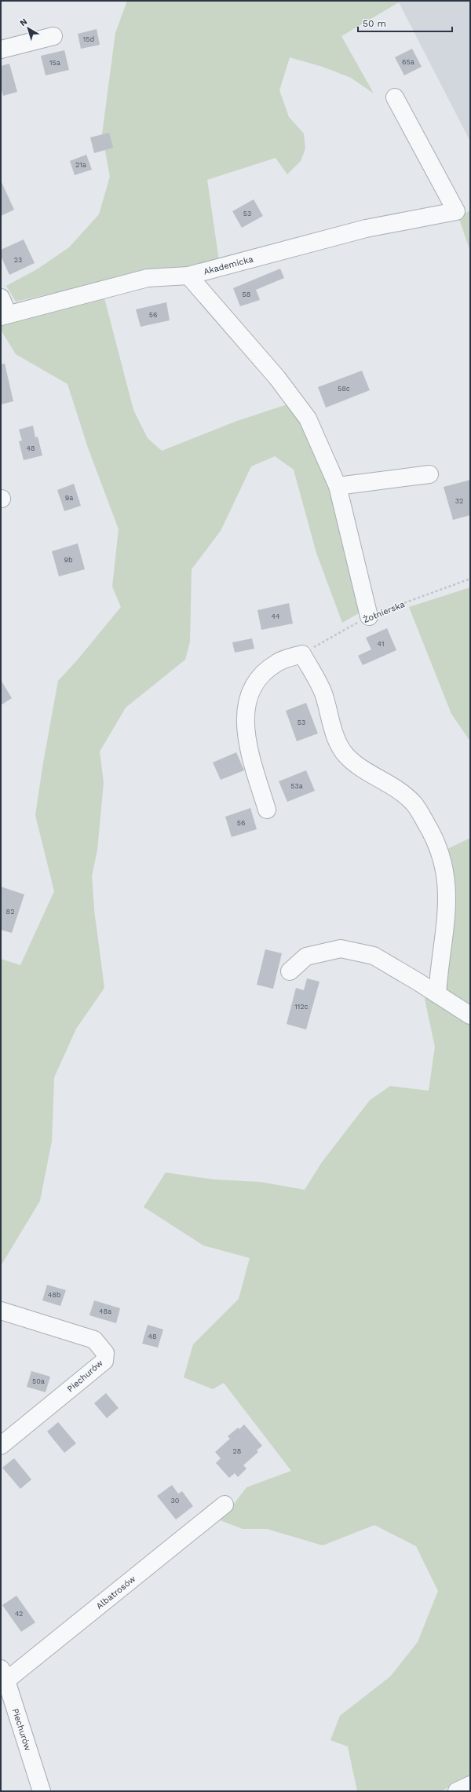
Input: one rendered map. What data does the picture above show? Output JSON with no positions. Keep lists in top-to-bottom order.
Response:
{
  "streets": {
    "street": ["Akademicka", "Piechurów", "Albatrosów"],
    "path": ["Żołnierska"]
  },
  "crossings": [
    ["Piechurów", "Albatrosów"]
  ],
  "house_numbers": [
    "15d",
    "65a",
    "15a",
    "21a",
    "53",
    "23",
    "58",
    "56",
    "58c",
    "48",
    "9a",
    "32",
    "9b",
    "44",
    "41",
    "53",
    "53a",
    "56",
    "82",
    "112c",
    "48b",
    "48a",
    "48",
    "50a",
    "28",
    "30",
    "42"
  ],
  "scale_bar": "50 m",
  "north": "top left"
}
